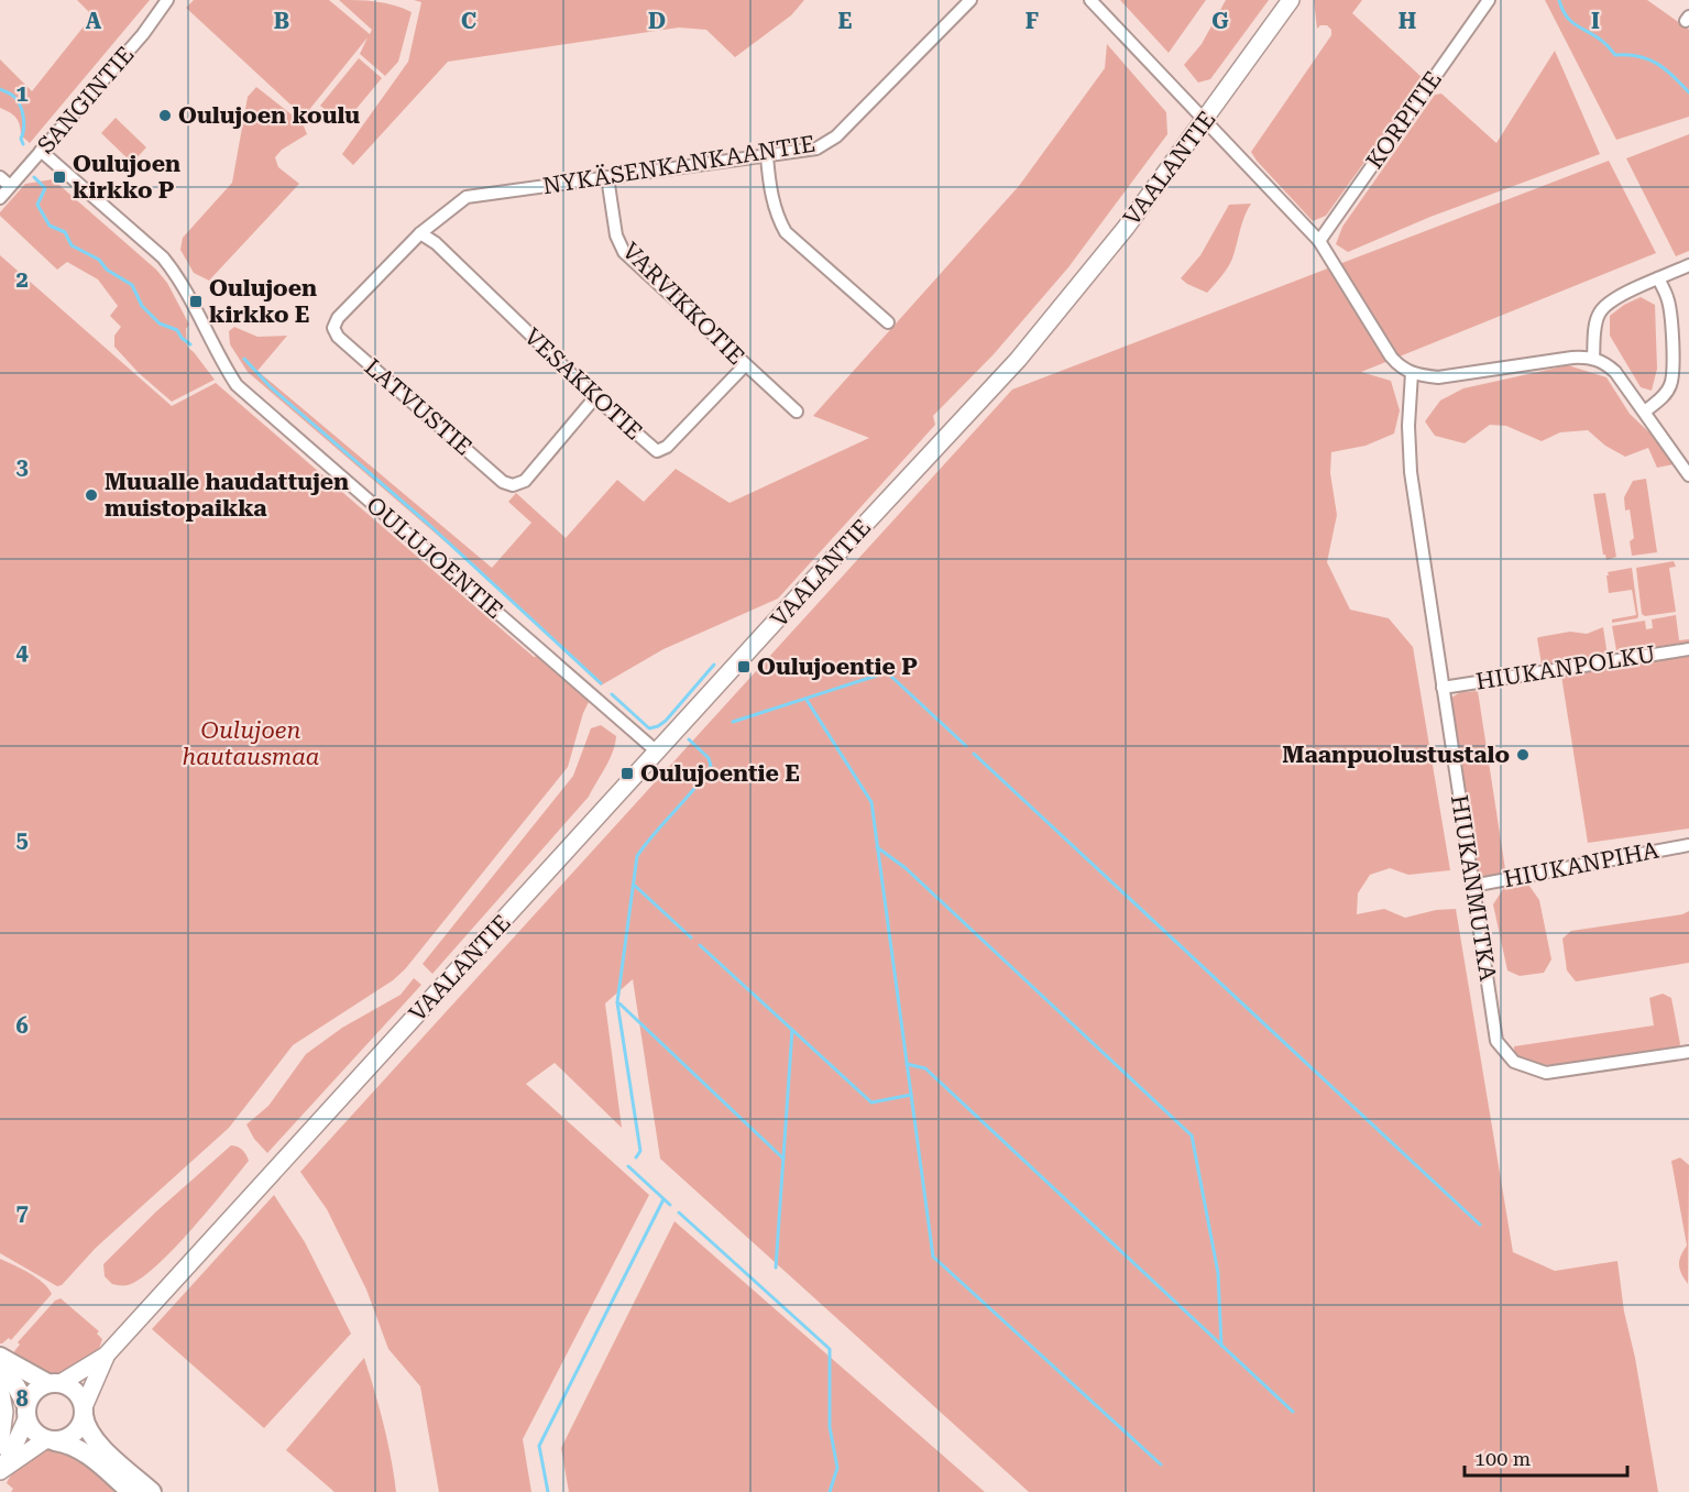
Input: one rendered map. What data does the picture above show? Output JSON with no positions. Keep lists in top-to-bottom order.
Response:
{
  "streets": {
    "street": [
      "SANGINTIE",
      "KORPITIE",
      "NYKÄSENKANKAANTIE",
      "VAALANTIE",
      "VARVIKKOTIE",
      "VESAKKOTIE",
      "LATVUSTIE",
      "OULUJOENTIE",
      "HIUKANPOLKU",
      "HIUKANPIHA",
      "HIUKANMUTKA"
    ]
  },
  "crossings": [
    ["SANGINTIE", "OULUJOENTIE"],
    ["NYKÄSENKANKAANTIE", "VARVIKKOTIE"],
    ["NYKÄSENKANKAANTIE", "VESAKKOTIE"],
    ["NYKÄSENKANKAANTIE", "LATVUSTIE"],
    ["VAALANTIE", "OULUJOENTIE"],
    ["VARVIKKOTIE", "VESAKKOTIE"],
    ["VESAKKOTIE", "LATVUSTIE"],
    ["HIUKANPOLKU", "HIUKANMUTKA"],
    ["HIUKANPIHA", "HIUKANMUTKA"]
  ],
  "parks": ["Oulujoen hautausmaa"],
  "places": {
    "other": ["Oulujoen koulu", "Muualle haudattujen muistopaikka", "Maanpuolustustalo"],
    "transit": [
      "Oulujoen kirkko P",
      "Oulujoen kirkko E",
      "Oulujoentie P",
      "Oulujoentie E"
    ]
  },
  "scale_bar": "100 m",
  "grid": {
    "columns": [
      "A",
      "B",
      "C",
      "D",
      "E",
      "F",
      "G",
      "H",
      "I"
    ],
    "rows": [
      "1",
      "2",
      "3",
      "4",
      "5",
      "6",
      "7",
      "8"
    ]
  }
}
